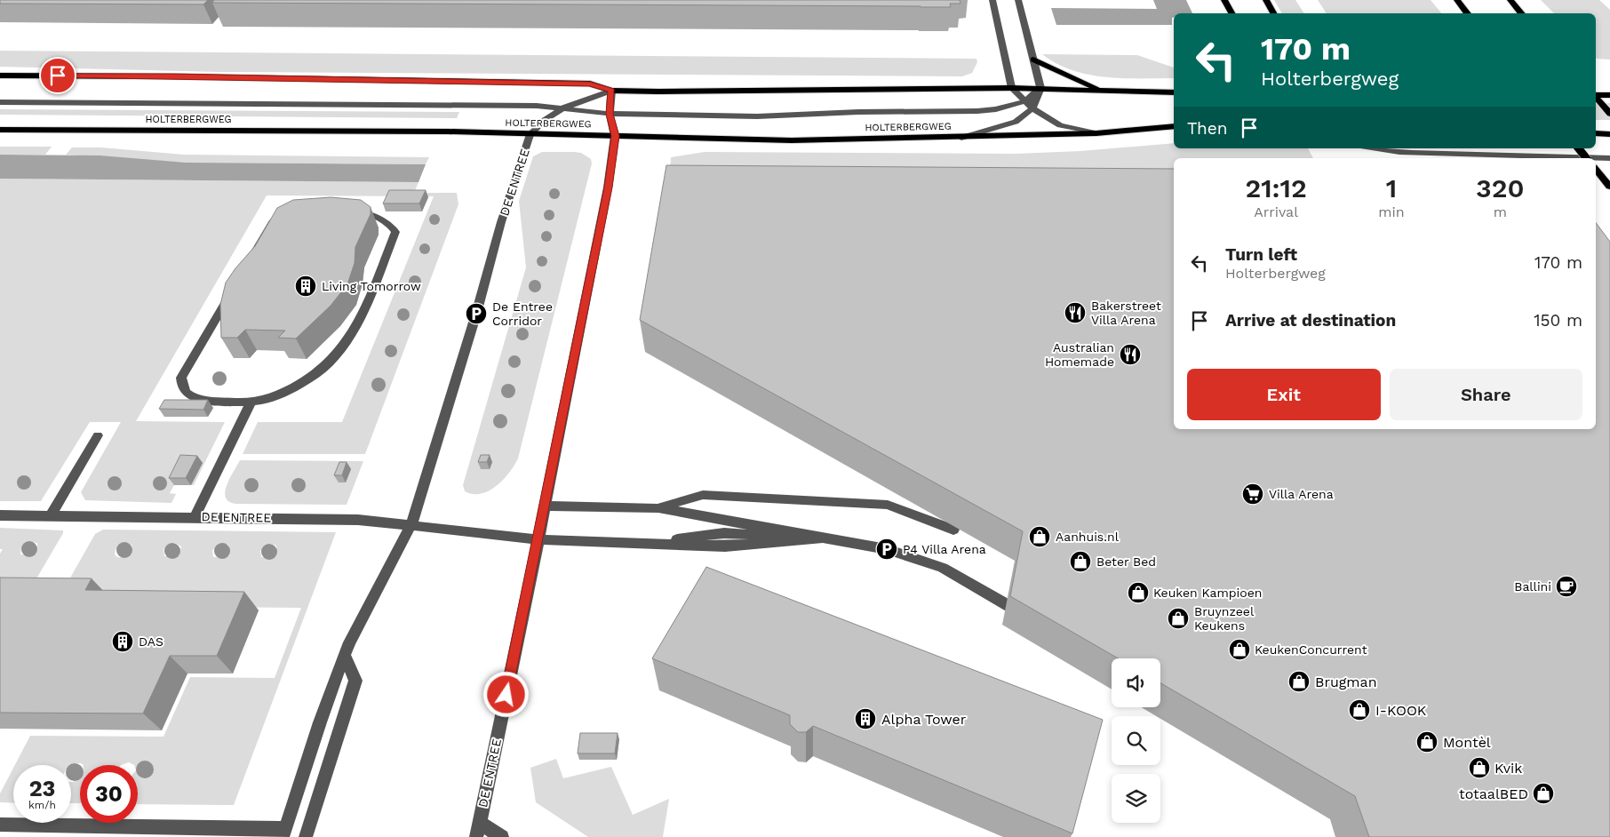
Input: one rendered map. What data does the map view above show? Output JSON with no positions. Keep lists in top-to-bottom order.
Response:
{
  "streets": {
    "main road": ["HOLTERBERGWEG"],
    "street": ["DE ENTREE"]
  },
  "crossings": [
    ["HOLTERBERGWEG", "DE ENTREE"]
  ],
  "places": {
    "building": ["Living Tomorrow", "DAS", "Alpha Tower"],
    "restaurant": ["Bakerstreet Villa Arena", "Australian Homemade"],
    "parking": ["De Entree Corridor", "P4 Villa Arena"],
    "supermarket": ["Villa Arena"],
    "shop": [
      "Aanhuis.nl",
      "Beter Bed",
      "Keuken Kampioen",
      "Bruynzeel Keukens",
      "KeukenConcurrent",
      "Brugman",
      "I-KOOK",
      "Montèl",
      "Kvik",
      "totaalBED"
    ],
    "cafe": ["Ballini"]
  },
  "page": {
    "turn": ["170 m", "Holterbergweg"],
    "then": "Then",
    "eta": [
      "21:12",
      "Arrival",
      "1",
      "min",
      "320",
      "m"
    ],
    "list": [
      {
        "name": "Turn left",
        "note": "Holterbergweg",
        "value": "170 m"
      },
      {
        "name": "Arrive at destination",
        "value": "150 m"
      }
    ],
    "buttons": ["Exit", "Share"],
    "speed": "23 km/h",
    "limit": "30"
  }
}
